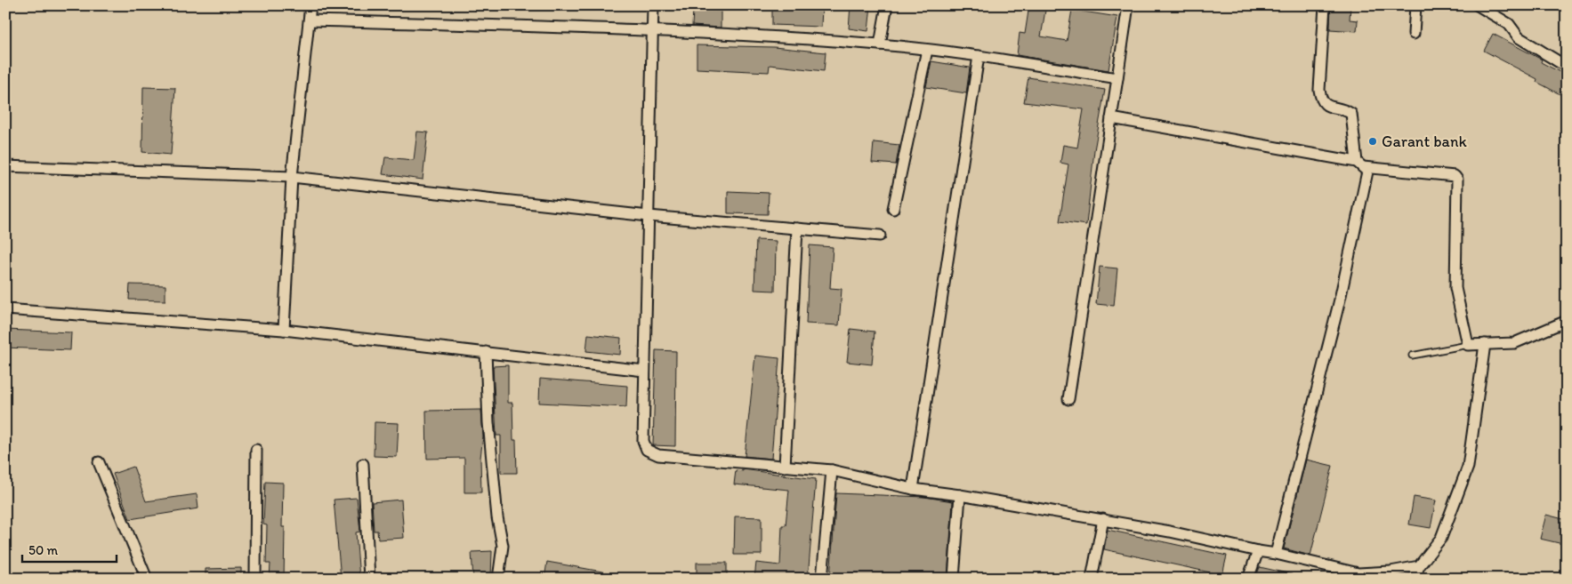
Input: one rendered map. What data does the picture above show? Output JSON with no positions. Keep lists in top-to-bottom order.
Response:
{
  "places": ["Garant bank"],
  "scale_bar": "50 m"
}
